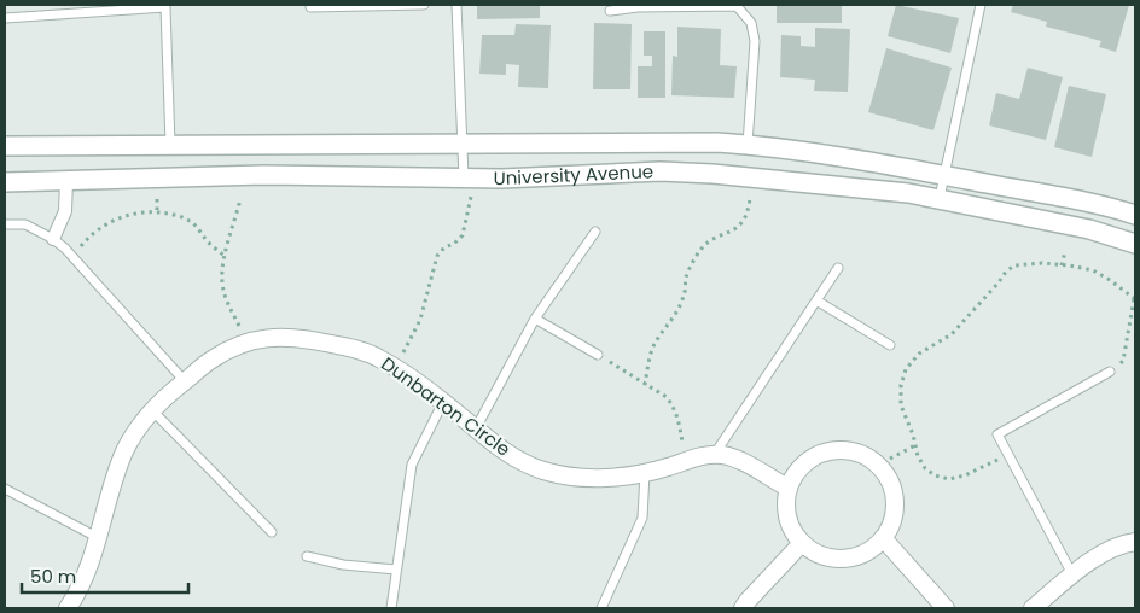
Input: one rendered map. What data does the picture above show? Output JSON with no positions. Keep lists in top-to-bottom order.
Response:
{
  "streets": {
    "street": ["University Avenue", "Dunbarton Circle"]
  },
  "scale_bar": "50 m"
}
